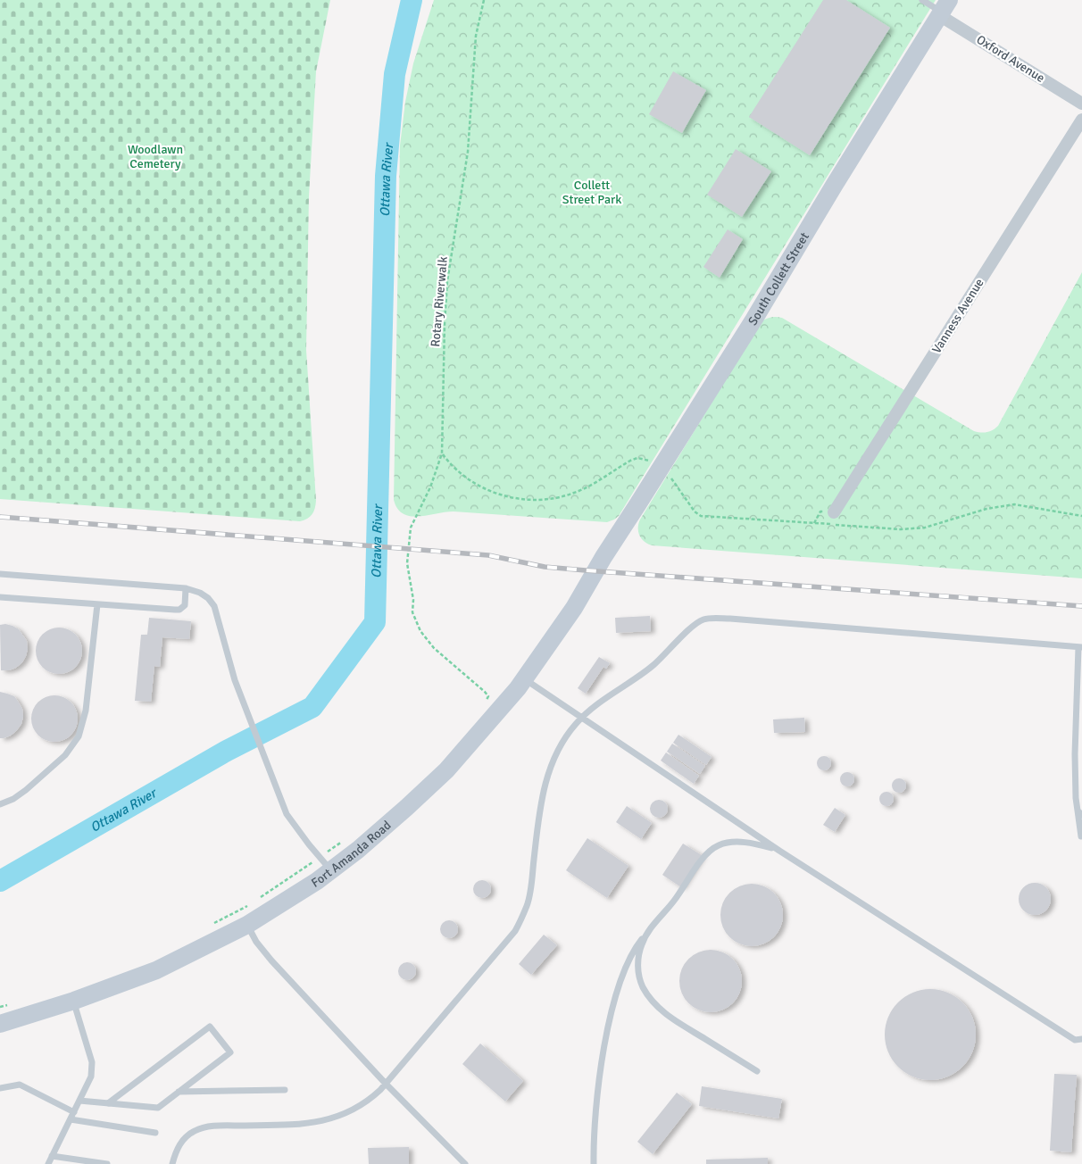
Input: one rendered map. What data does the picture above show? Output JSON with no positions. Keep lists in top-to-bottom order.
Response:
{
  "streets": {
    "street": [
      "Oxford Avenue",
      "South Collett Street",
      "Vanness Avenue",
      "Fort Amanda Road"
    ],
    "path": ["Rotary Riverwalk"]
  },
  "crossings": [
    ["Oxford Avenue", "South Collett Street"],
    ["South Collett Street", "Fort Amanda Road"]
  ],
  "water": ["Ottawa River"],
  "parks": ["Woodlawn Cemetery", "Collett Street Park"]
}
